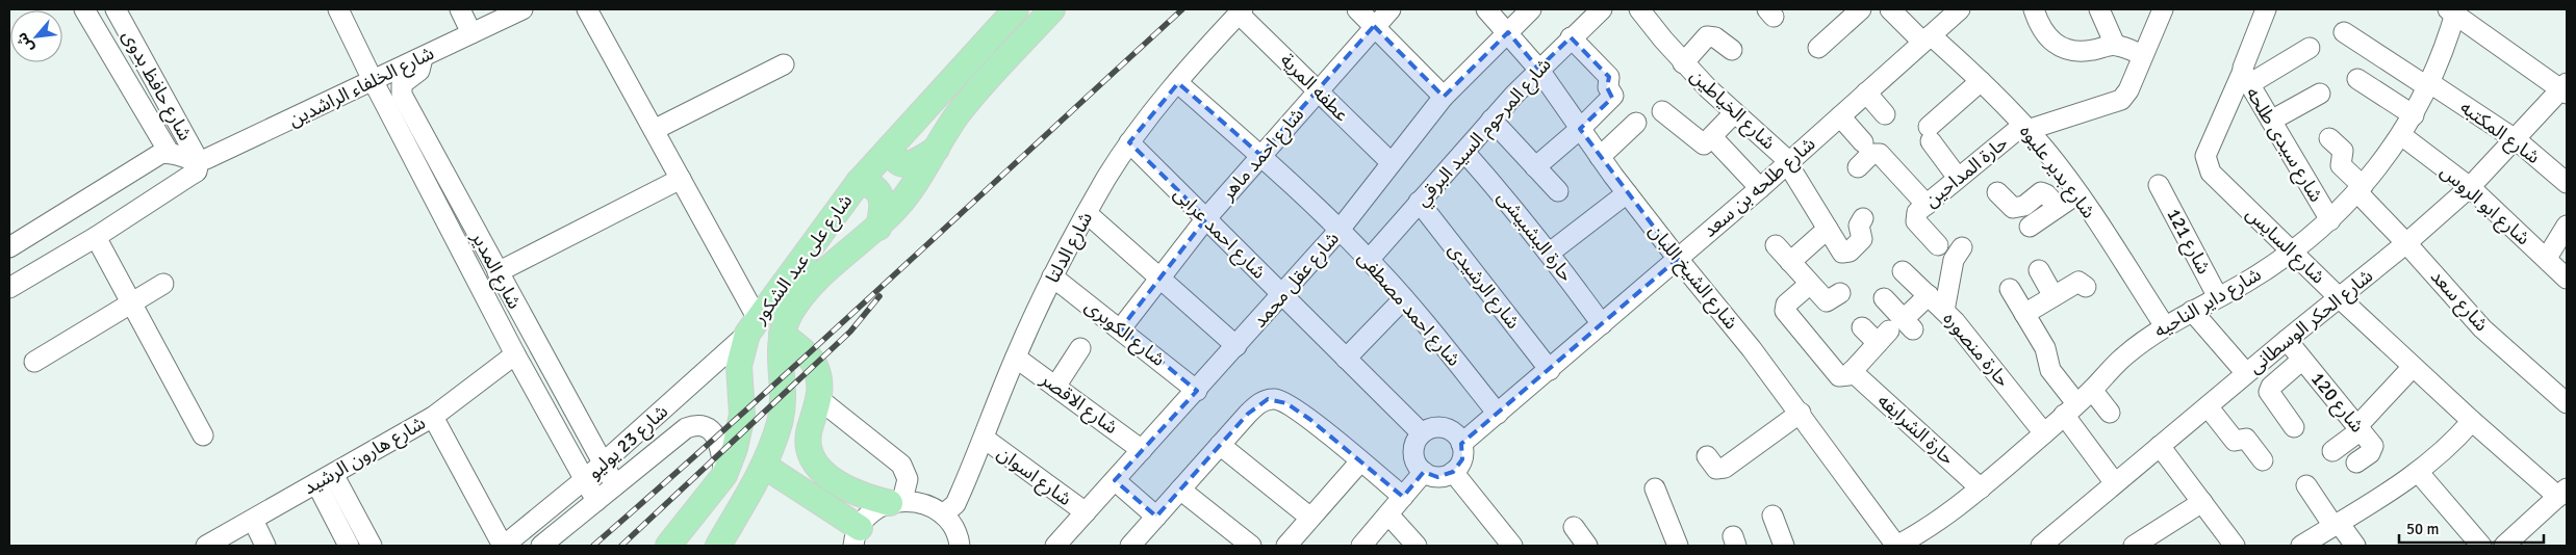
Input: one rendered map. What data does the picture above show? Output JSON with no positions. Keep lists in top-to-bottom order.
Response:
{
  "streets": {
    "main road": ["شارع على عبد الشكور"],
    "street": [
      "شارع حافظ بدوى",
      "شارع الخلفاء الراشدين",
      "عطفه المرية",
      "شارع الخياطين",
      "شارع المرحوم السيد البرقي",
      "شارع المكتبه",
      "شارع سيدى طلحه",
      "شارع احمد ماهر",
      "حارة المداحين",
      "شارع بدير عليوه",
      "شارع طلحه بن سعد",
      "شارع ابو الروس",
      "شارع احمد عرابى",
      "حارة البشبيشى",
      "شارع 121",
      "شارع السايس",
      "شارع الدلتا",
      "شارع المدير",
      "شارع الشيخ اللبان",
      "شارع عقل محمد",
      "شارع الرشيدى",
      "شارع سعد",
      "شارع داير الناحيه",
      "شارع احمد مصطفى",
      "شارع الحكر الوسطانى",
      "شارع الكوبرى",
      "حارة منصوره",
      "شارع 120",
      "شارع الاقصر",
      "حارة الشرايفه",
      "شارع 23 يوليو",
      "شارع هارون الرشيد",
      "شارع اسوان"
    ]
  },
  "crossings": [
    ["شارع حافظ بدوى", "شارع الخلفاء الراشدين"],
    ["شارع الخلفاء الراشدين", "شارع المدير"],
    ["عطفه المرية", "شارع احمد ماهر"],
    ["عطفه المرية", "شارع الدلتا"],
    ["عطفه المرية", "شارع عقل محمد"],
    ["شارع الخياطين", "شارع طلحه بن سعد"],
    ["شارع المرحوم السيد البرقي", "حارة البشبيشى"],
    ["شارع المرحوم السيد البرقي", "شارع الشيخ اللبان"],
    ["شارع المرحوم السيد البرقي", "شارع الرشيدى"],
    ["شارع المرحوم السيد البرقي", "شارع احمد مصطفى"],
    ["شارع المكتبه", "شارع داير الناحيه"],
    ["شارع المكتبه", "شارع الحكر الوسطانى"],
    ["شارع سيدى طلحه", "شارع السايس"],
    ["شارع سيدى طلحه", "شارع داير الناحيه"],
    ["شارع احمد ماهر", "شارع احمد عرابى"],
    ["شارع احمد ماهر", "شارع احمد مصطفى"],
    ["شارع احمد ماهر", "شارع الكوبرى"],
    ["حارة المداحين", "شارع بدير عليوه"],
    ["شارع بدير عليوه", "شارع طلحه بن سعد"],
    ["شارع بدير عليوه", "شارع داير الناحيه"],
    ["شارع طلحه بن سعد", "شارع احمد عرابى"],
    ["شارع طلحه بن سعد", "حارة البشبيشى"],
    ["شارع طلحه بن سعد", "شارع الشيخ اللبان"],
    ["شارع طلحه بن سعد", "شارع الرشيدى"],
    ["شارع طلحه بن سعد", "شارع احمد مصطفى"],
    ["شارع ابو الروس", "شارع داير الناحيه"],
    ["شارع ابو الروس", "شارع الحكر الوسطانى"],
    ["شارع احمد عرابى", "شارع الدلتا"],
    ["شارع احمد عرابى", "شارع عقل محمد"],
    ["شارع 121", "شارع داير الناحيه"],
    ["شارع السايس", "شارع داير الناحيه"],
    ["شارع السايس", "شارع الحكر الوسطانى"],
    ["شارع الدلتا", "شارع احمد مصطفى"],
    ["شارع الدلتا", "شارع الكوبرى"],
    ["شارع الدلتا", "شارع الاقصر"],
    ["شارع الدلتا", "شارع اسوان"],
    ["شارع على عبد الشكور", "شارع 23 يوليو"],
    ["شارع المدير", "شارع 23 يوليو"],
    ["شارع المدير", "شارع هارون الرشيد"],
    ["شارع الشيخ اللبان", "شارع عقل محمد"],
    ["شارع الشيخ اللبان", "شارع داير الناحيه"],
    ["شارع عقل محمد", "شارع احمد مصطفى"],
    ["شارع عقل محمد", "شارع الكوبرى"],
    ["شارع عقل محمد", "شارع الاقصر"],
    ["شارع عقل محمد", "شارع اسوان"],
    ["شارع سعد", "شارع داير الناحيه"],
    ["شارع سعد", "شارع الحكر الوسطانى"],
    ["شارع داير الناحيه", "حارة منصوره"],
    ["شارع داير الناحيه", "حارة الشرايفه"],
    ["شارع الحكر الوسطانى", "شارع 120"]
  ],
  "scale_bar": "50 m",
  "north": "bottom left"
}
